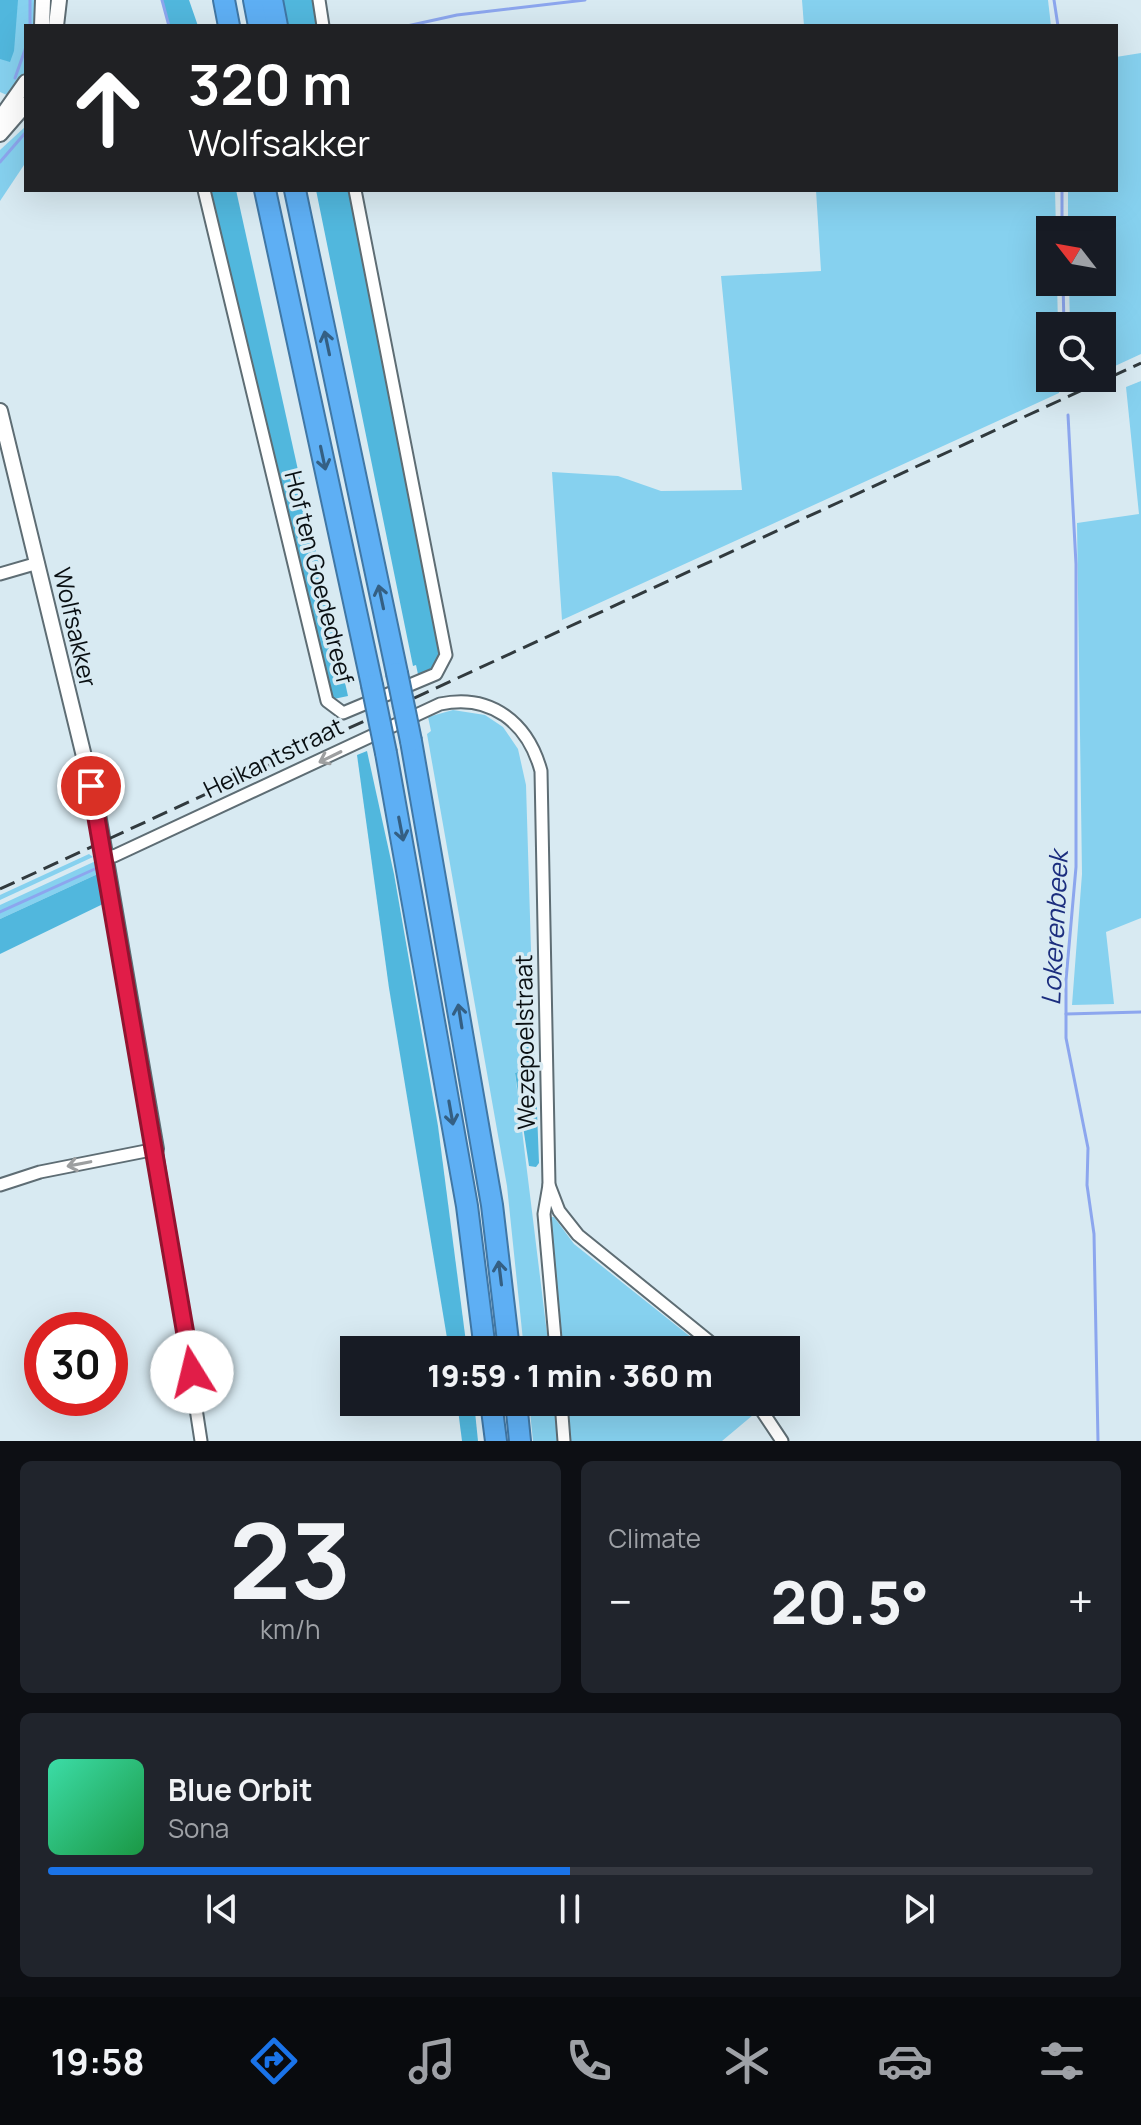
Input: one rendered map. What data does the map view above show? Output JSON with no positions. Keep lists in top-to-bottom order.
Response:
{
  "streets": {
    "street": [
      "Hof ten Goededreef",
      "Wolfsakker",
      "Heikantstraat",
      "Wezepoelstraat"
    ]
  },
  "crossings": [
    ["Wolfsakker", "Heikantstraat"],
    ["Heikantstraat", "Wezepoelstraat"]
  ],
  "one_way": ["Heikantstraat"],
  "water": ["Lokerenbeek"],
  "north": "top left",
  "page": {
    "turn": ["320 m", "Wolfsakker"],
    "limit": "30",
    "trip": "19:59 · 1 min · 360 m",
    "tile": [
      ["23", "km/h"],
      "Climate"
    ],
    "heat": ["−", "20.5°", "+"],
    "song": ["Blue Orbit", "Sona"],
    "tabs": "19:58"
  }
}
